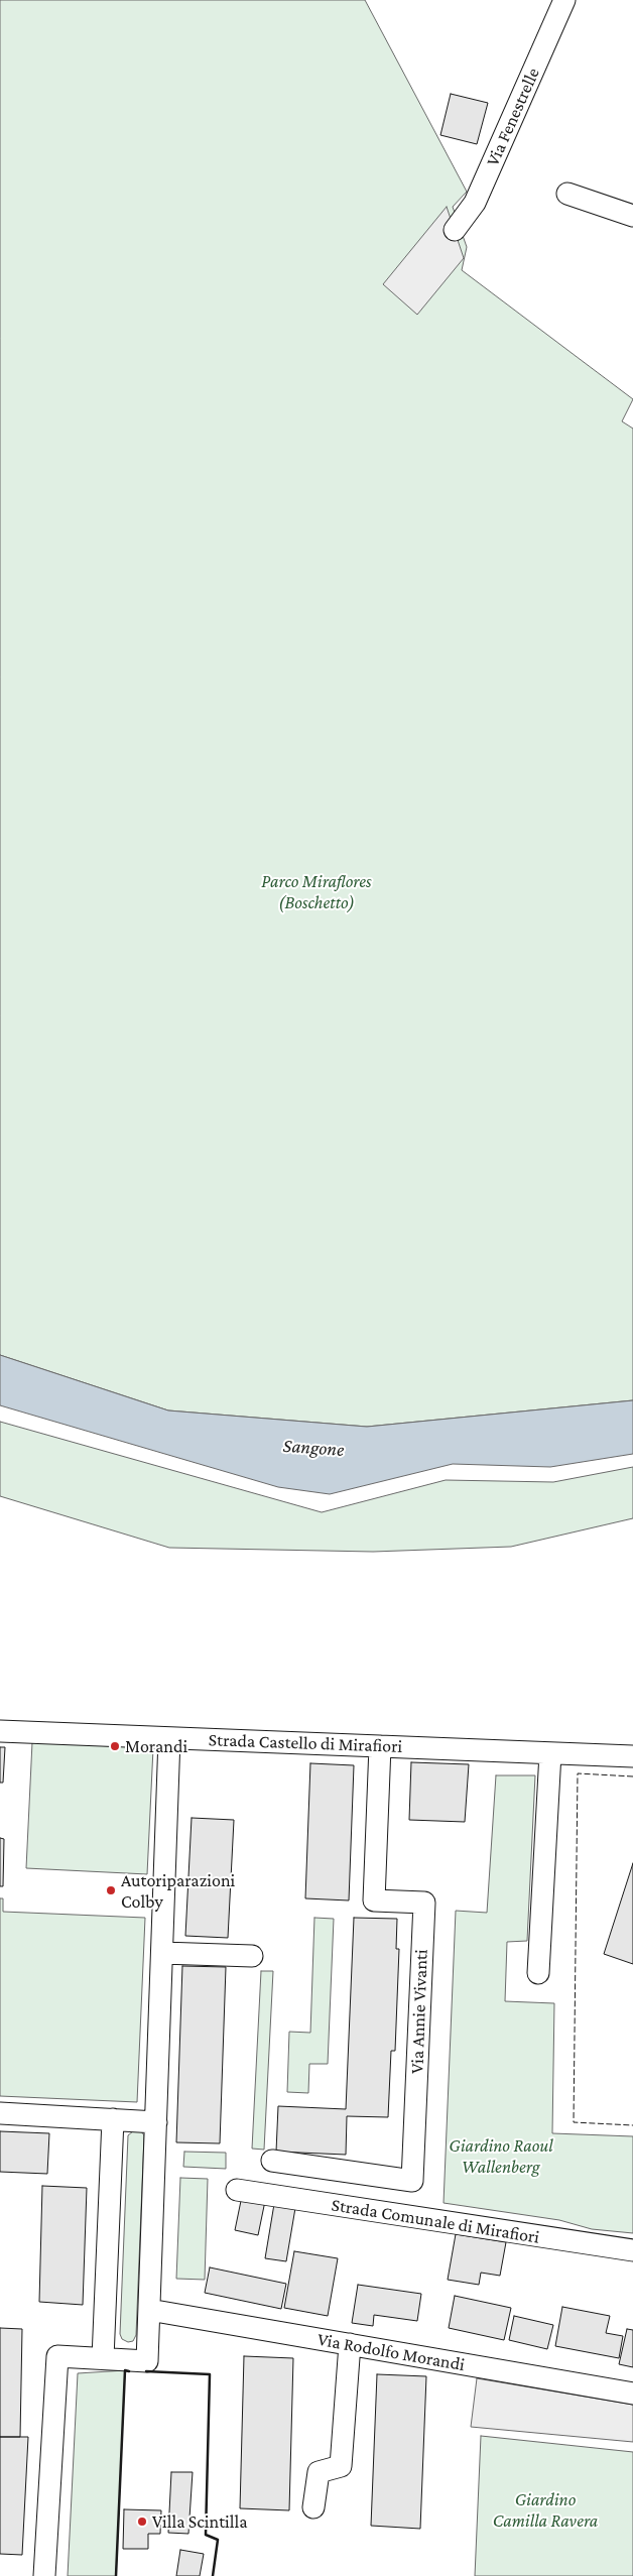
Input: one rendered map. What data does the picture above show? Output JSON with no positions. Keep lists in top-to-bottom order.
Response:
{
  "streets": {
    "street": [
      "Via Fenestrelle",
      "Strada Castello di Mirafiori",
      "Via Annie Vivanti",
      "Strada Comunale di Mirafiori",
      "Via Rodolfo Morandi"
    ]
  },
  "crossings": [
    ["Strada Castello di Mirafiori", "Via Annie Vivanti"]
  ],
  "water": ["Sangone"],
  "parks": ["Parco Miraflores (Boschetto)", "Giardino Raoul Wallenberg", "Giardino Camilla Ravera"],
  "places": ["Morandi", "Autoriparazioni Colby", "Villa Scintilla"]
}
